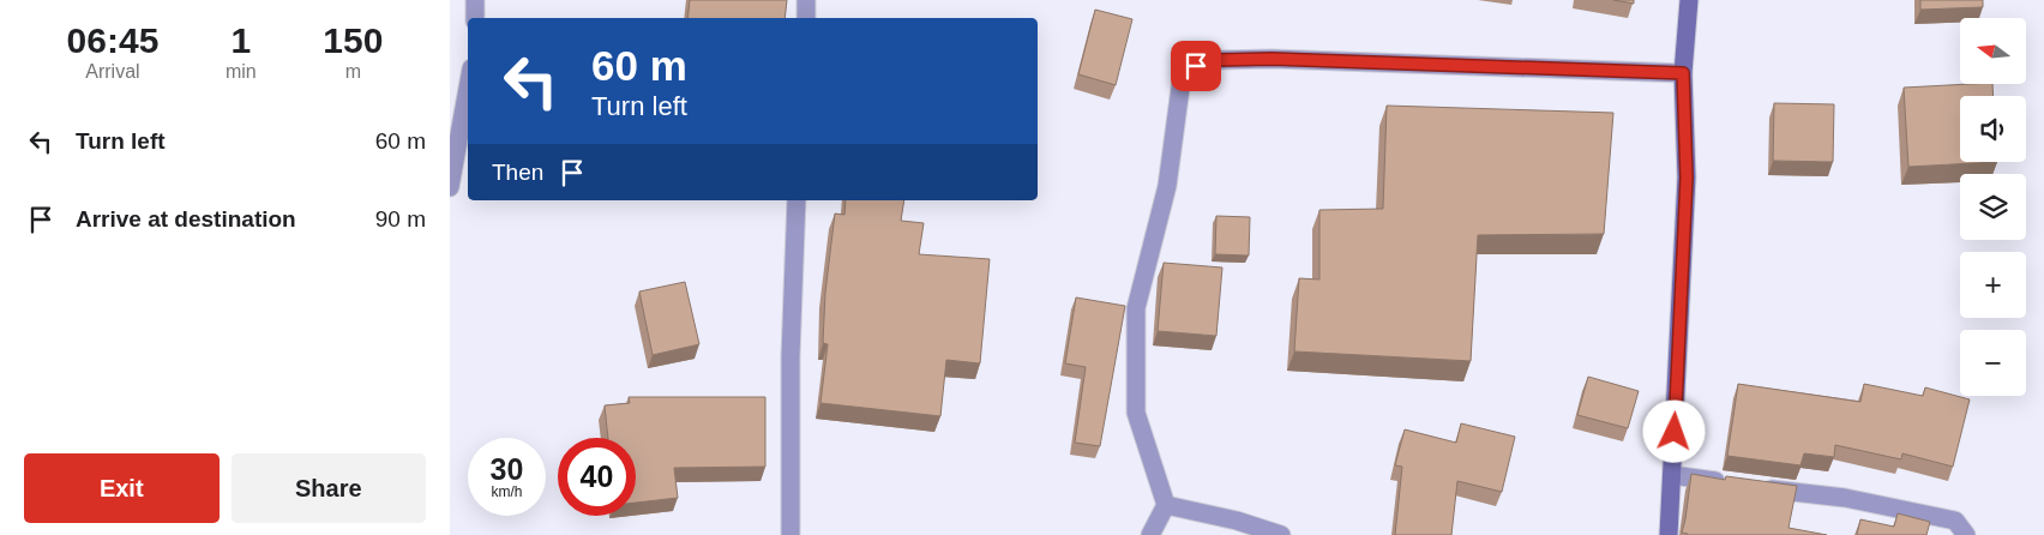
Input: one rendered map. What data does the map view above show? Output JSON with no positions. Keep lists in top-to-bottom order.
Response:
{
  "north": "left",
  "page": {
    "eta": [
      "06:45",
      "Arrival",
      "1",
      "min",
      "150",
      "m"
    ],
    "map_buttons": ["+", "−"],
    "turn": ["60 m", "Turn left"],
    "list": [
      {
        "name": "Turn left",
        "value": "60 m"
      },
      {
        "name": "Arrive at destination",
        "value": "90 m"
      }
    ],
    "then": "Then",
    "speed": "30 km/h",
    "limit": "40",
    "buttons": ["Exit", "Share"]
  }
}
